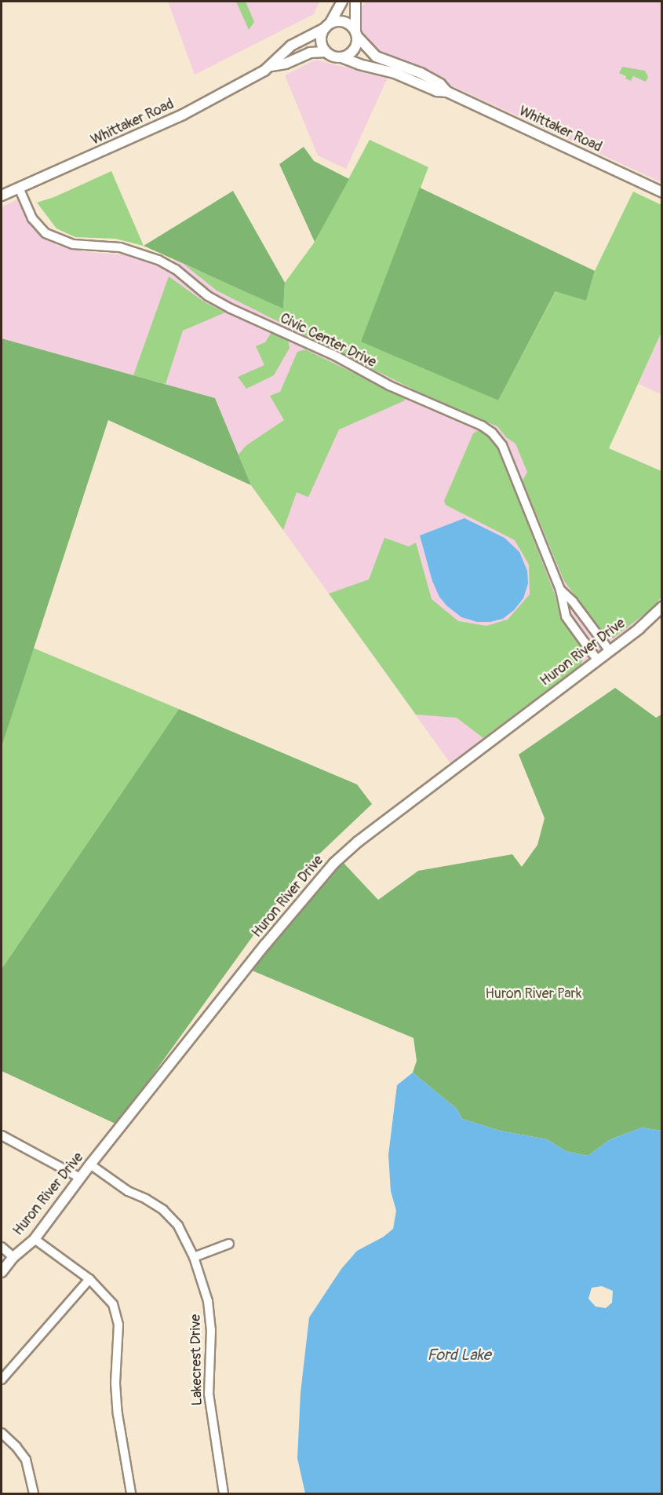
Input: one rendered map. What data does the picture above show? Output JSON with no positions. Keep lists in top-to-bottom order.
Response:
{
  "streets": {
    "main road": ["Whittaker Road", "Huron River Drive"],
    "street": ["Civic Center Drive", "Lakecrest Drive"]
  },
  "crossings": [
    ["Whittaker Road", "Civic Center Drive"],
    ["Civic Center Drive", "Huron River Drive"],
    ["Huron River Drive", "Lakecrest Drive"]
  ],
  "water": ["Ford Lake"],
  "parks": ["Huron River Park"]
}
